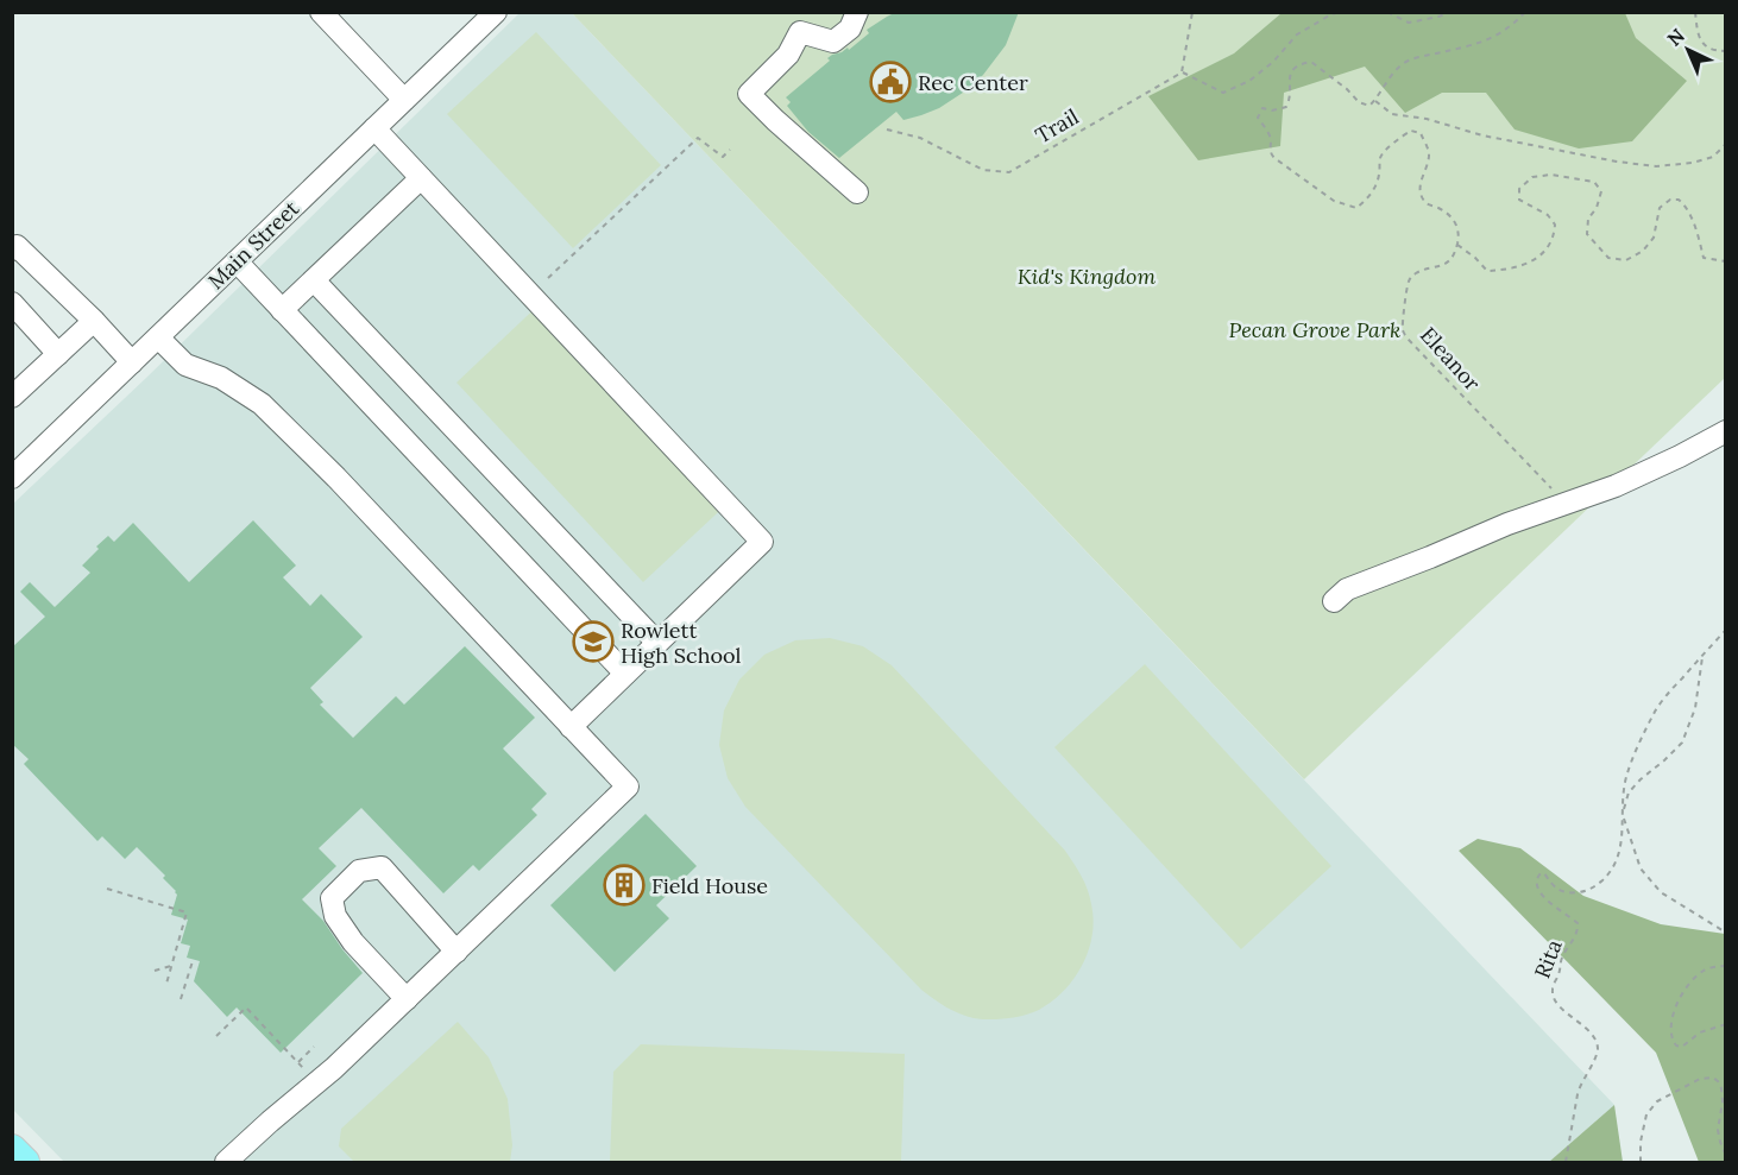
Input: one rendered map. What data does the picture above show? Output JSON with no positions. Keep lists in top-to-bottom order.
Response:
{
  "streets": {
    "street": ["Main Street"],
    "path": ["Trail", "Eleanor", "Rita"]
  },
  "parks": ["Kid's Kingdom", "Pecan Grove Park"],
  "places": {
    "public building": ["Rec Center"],
    "school or university": ["Rowlett High School"],
    "building": ["Field House"]
  },
  "north": "top left"
}
